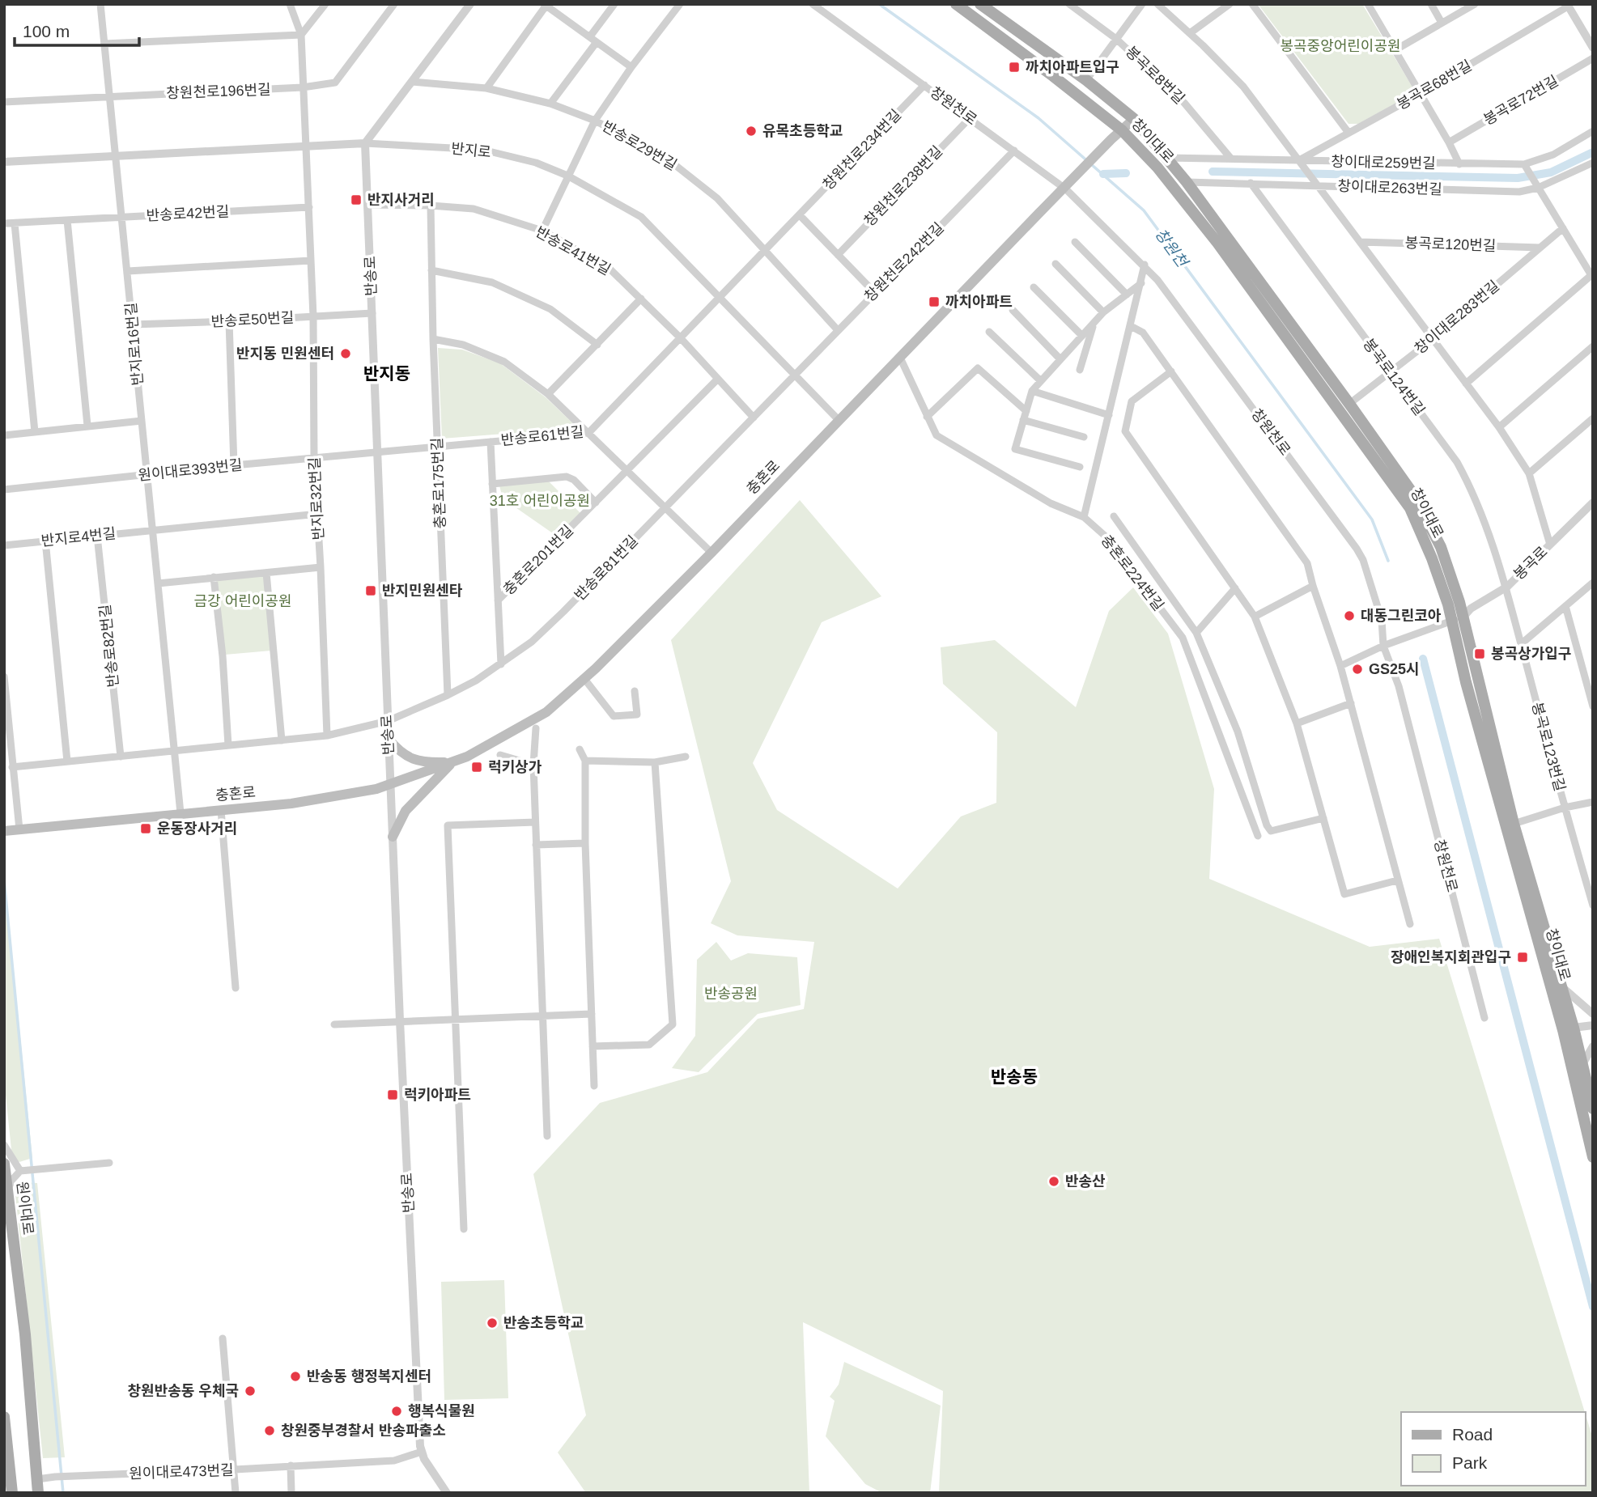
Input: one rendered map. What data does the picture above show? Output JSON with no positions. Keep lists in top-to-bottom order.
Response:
{
  "streets": {
    "main road": ["창이대로", "충혼로", "원이대로"],
    "street": [
      "봉곡로8번길",
      "봉곡로68번길",
      "창원천로196번길",
      "봉곡로72번길",
      "창원천로",
      "반송로29번길",
      "창원천로234번길",
      "반지로",
      "창이대로259번길",
      "창원천로238번길",
      "창이대로263번길",
      "반송로42번길",
      "봉곡로120번길",
      "반송로41번길",
      "창원천로242번길",
      "반송로",
      "창이대로283번길",
      "반송로50번길",
      "반지로16번길",
      "봉곡로124번길",
      "반송로61번길",
      "원이대로393번길",
      "충혼로175번길",
      "반지로32번길",
      "반지로4번길",
      "충혼로201번길",
      "봉곡로",
      "반송로81번길",
      "충혼로224번길",
      "반송로82번길",
      "봉곡로123번길",
      "원이대로473번길"
    ]
  },
  "crossings": [
    ["봉곡로8번길", "창이대로259번길"],
    ["봉곡로68번길", "창이대로259번길"],
    ["창원천로196번길", "반지로16번길"],
    ["창원천로196번길", "반지로32번길"],
    ["창원천로", "창원천로234번길"],
    ["창원천로", "창원천로238번길"],
    ["창원천로", "창원천로242번길"],
    ["창원천로", "충혼로"],
    ["창이대로", "창이대로259번길"],
    ["창이대로", "창이대로263번길"],
    ["창이대로", "창이대로283번길"],
    ["창이대로", "충혼로"],
    ["창이대로", "봉곡로"],
    ["반송로29번길", "창원천로234번길"],
    ["반송로29번길", "창원천로242번길"],
    ["창원천로234번길", "반지로"],
    ["창원천로234번길", "반송로61번길"],
    ["반지로", "창원천로242번길"],
    ["반지로", "반송로"],
    ["반지로", "반지로16번길"],
    ["반지로", "반송로61번길"],
    ["반지로", "충혼로"],
    ["반지로", "반지로32번길"],
    ["반지로", "반송로81번길"],
    ["창이대로263번길", "봉곡로124번길"],
    ["반송로42번길", "반지로16번길"],
    ["반송로42번길", "반지로32번길"],
    ["봉곡로120번길", "창이대로283번길"],
    ["반송로41번길", "반송로"],
    ["반송로41번길", "반송로61번길"],
    ["반송로41번길", "충혼로175번길"],
    ["반송로41번길", "충혼로201번길"],
    ["반송로41번길", "반송로81번길"],
    ["창원천로242번길", "반송로81번길"],
    ["반송로", "반송로50번길"],
    ["반송로", "반송로61번길"],
    ["반송로", "원이대로393번길"],
    ["반송로", "충혼로"],
    ["반송로", "반송로81번길"],
    ["반송로", "원이대로473번길"],
    ["창이대로283번길", "봉곡로124번길"],
    ["반송로50번길", "반지로16번길"],
    ["반송로50번길", "반지로32번길"],
    ["반지로16번길", "원이대로393번길"],
    ["반지로16번길", "충혼로"],
    ["반지로16번길", "반지로4번길"],
    ["봉곡로124번길", "봉곡로"],
    ["봉곡로124번길", "봉곡로123번길"],
    ["반송로61번길", "원이대로393번길"],
    ["반송로61번길", "충혼로175번길"],
    ["원이대로393번길", "반지로32번길"],
    ["충혼로", "충혼로224번길"],
    ["충혼로175번길", "반송로81번길"],
    ["반지로4번길", "반송로82번길"],
    ["봉곡로", "봉곡로123번길"],
    ["원이대로", "원이대로473번길"]
  ],
  "districts": ["반지동", "반송동"],
  "water": ["창원천"],
  "parks": [
    "봉곡중앙어린이공원",
    "31호 어린이공원",
    "금강 어린이공원",
    "반송공원"
  ],
  "places": {
    "transit": [
      "까치아파트입구",
      "반지사거리",
      "까치아파트",
      "반지민원센타",
      "봉곡상가입구",
      "럭키상가",
      "운동장사거리",
      "장애인복지회관입구",
      "럭키아파트"
    ],
    "other": [
      "유목초등학교",
      "반지동 민원센터",
      "대동그린코아",
      "GS25시",
      "반송산",
      "반송초등학교",
      "반송동 행정복지센터",
      "창원반송동 우체국",
      "행복식물원",
      "창원중부경찰서 반송파출소"
    ]
  },
  "legend": ["Road", "Park"],
  "scale_bar": "100 m"
}
